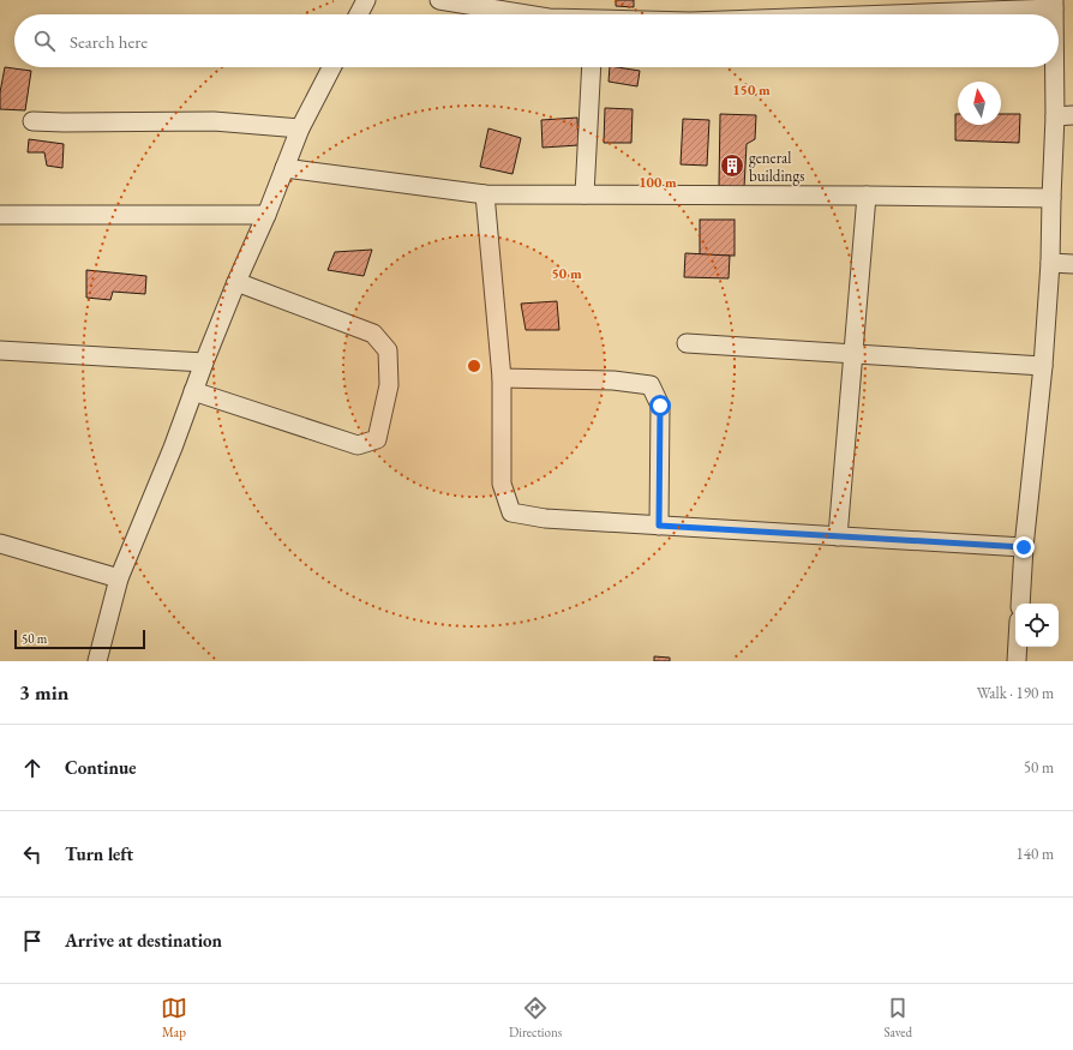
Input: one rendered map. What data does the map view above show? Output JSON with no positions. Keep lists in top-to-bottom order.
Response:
{
  "places": {
    "building": ["general buildings"]
  },
  "scale_bar": "50 m",
  "north": "top",
  "page": {
    "search": "Search here",
    "scale": "50 m",
    "heading": ["3 min", "Walk · 190 m"],
    "list": [
      ["Continue", "50 m"],
      ["Turn left", "140 m"],
      "Arrive at destination"
    ],
    "nav": ["Map", "Directions", "Saved"]
  },
  "rings": ["150 m", "100 m", "50 m"]
}
